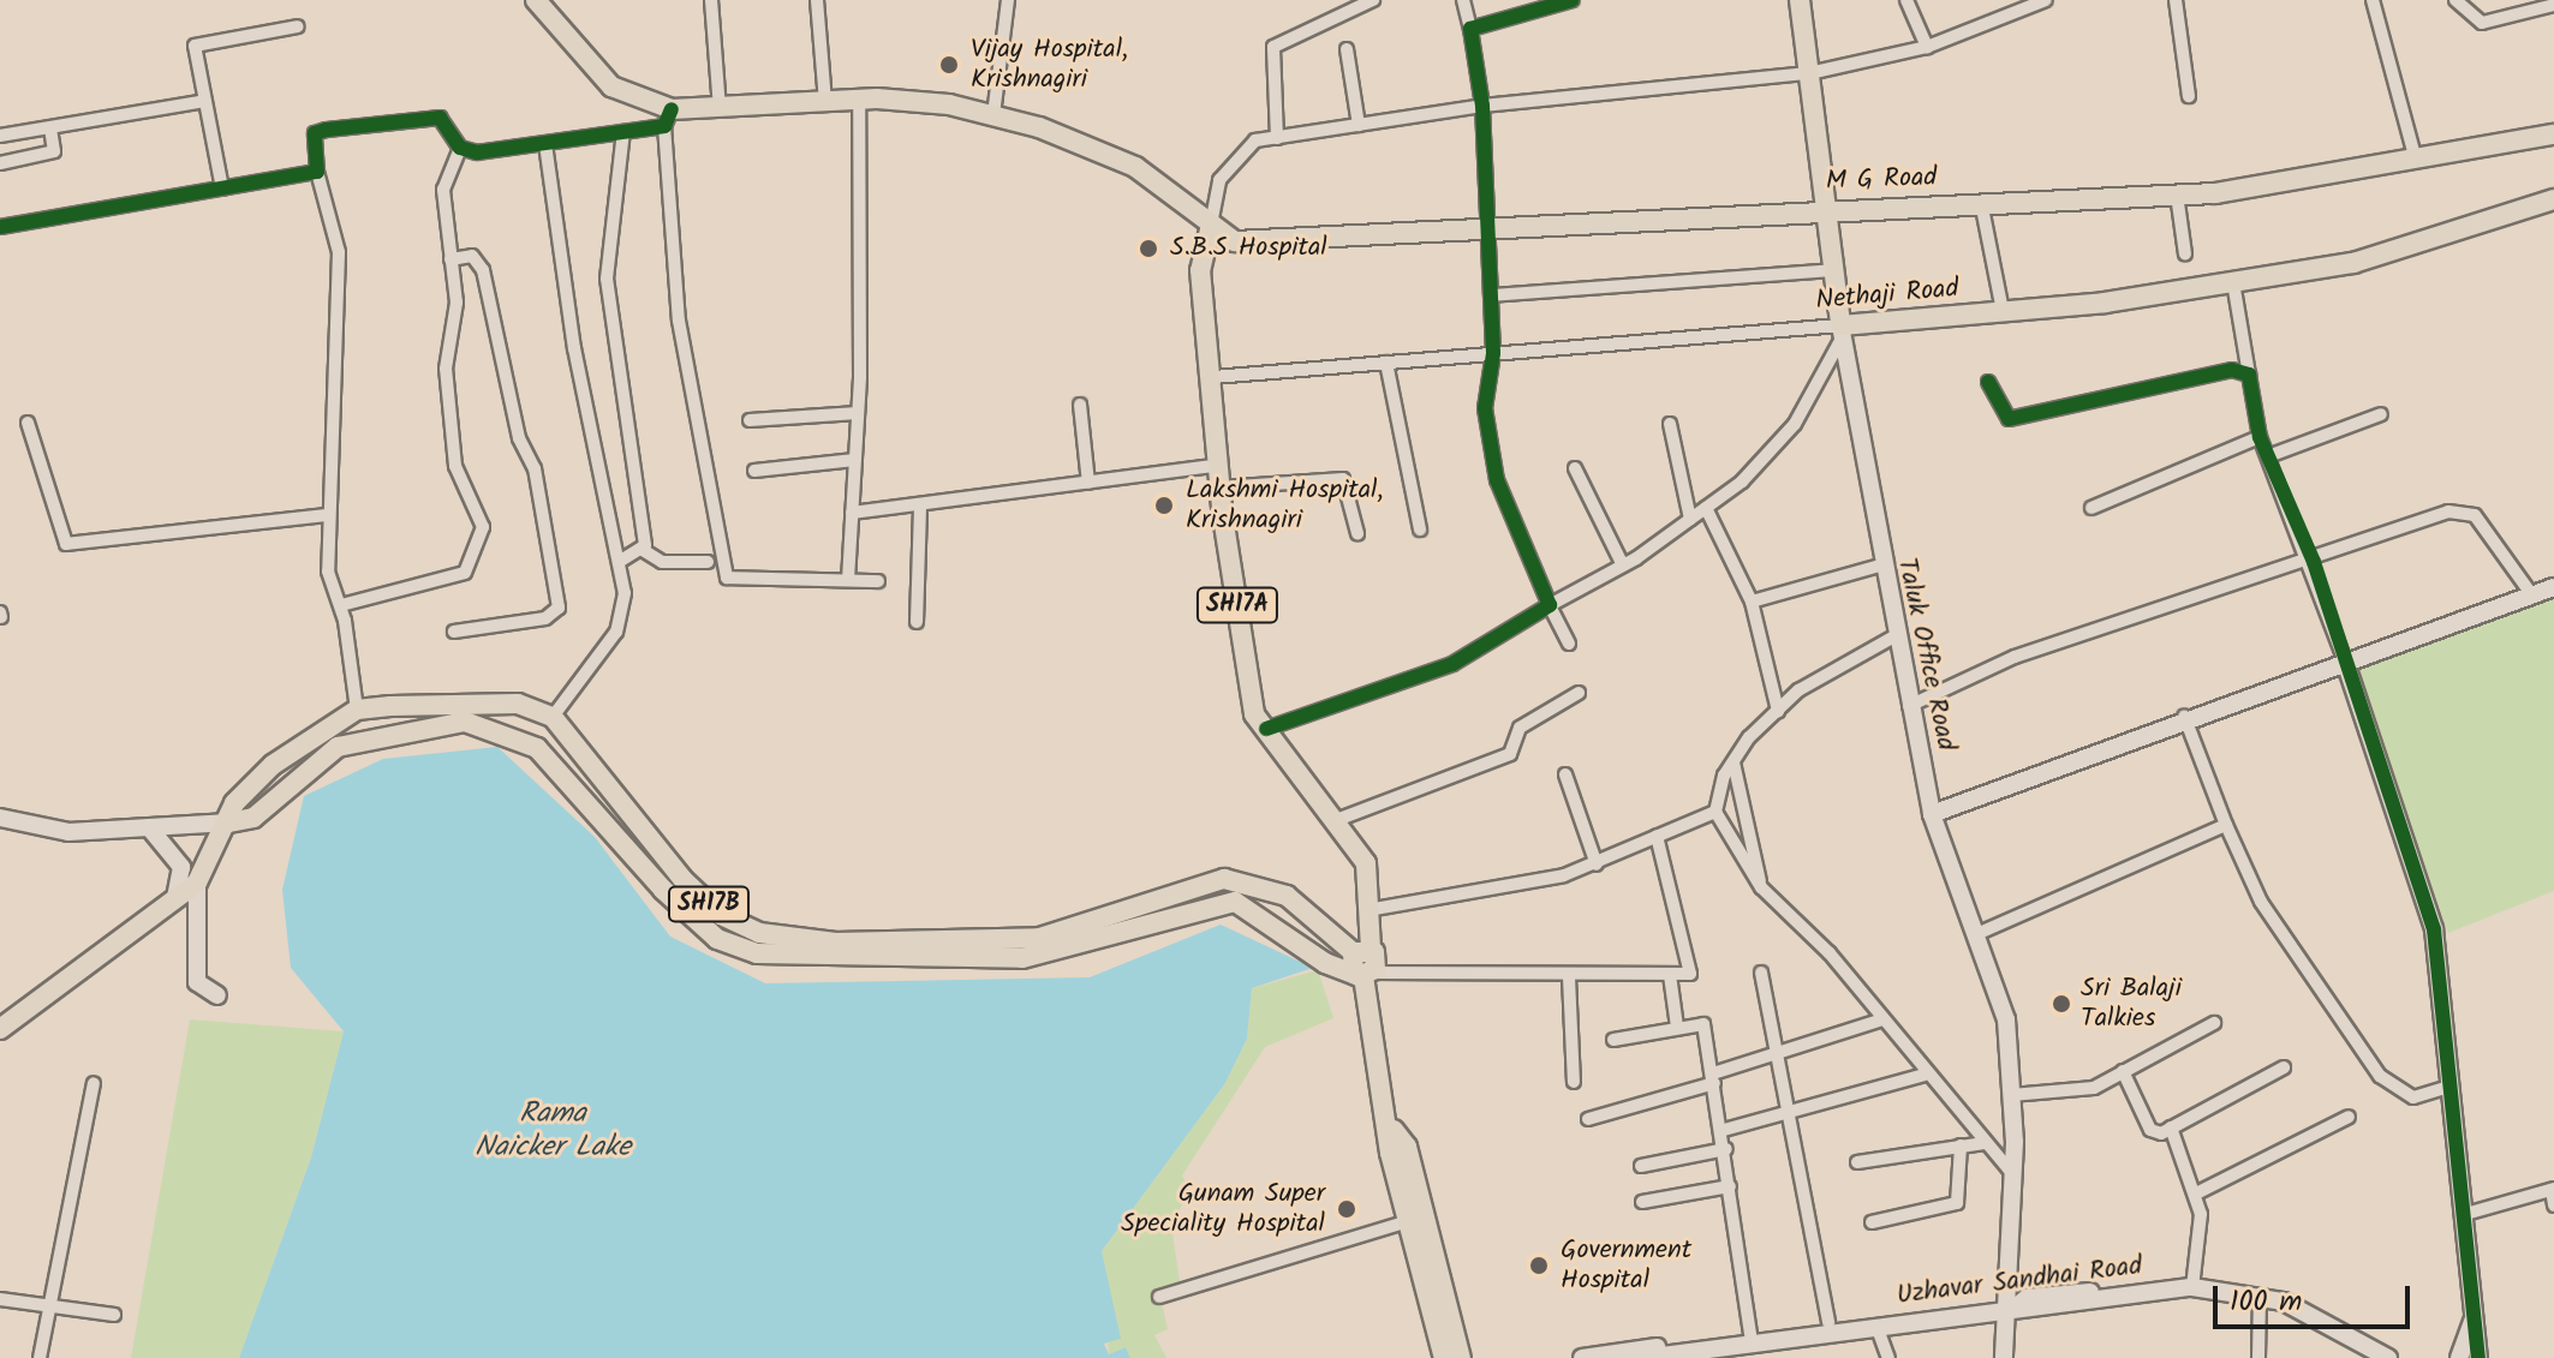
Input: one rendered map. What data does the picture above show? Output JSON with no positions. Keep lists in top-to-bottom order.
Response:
{
  "streets": {
    "main road": [
      "M G Road",
      "Nethaji Road",
      "SH17A",
      "Taluk Office Road",
      "SH17B",
      "Uzhavar Sandhai Road"
    ]
  },
  "crossings": [
    ["M G Road", "SH17A"],
    ["M G Road", "Taluk Office Road"],
    ["Nethaji Road", "SH17A"],
    ["Nethaji Road", "Taluk Office Road"],
    ["SH17A", "SH17B"],
    ["Taluk Office Road", "Uzhavar Sandhai Road"]
  ],
  "water": ["Rama Naicker Lake"],
  "places": [
    "Vijay Hospital, Krishnagiri",
    "S.B.S Hospital",
    "Lakshmi Hospital, Krishnagiri",
    "Sri Balaji Talkies",
    "Gunam Super Speciality Hospital",
    "Government Hospital"
  ],
  "scale_bar": "100 m"
}
